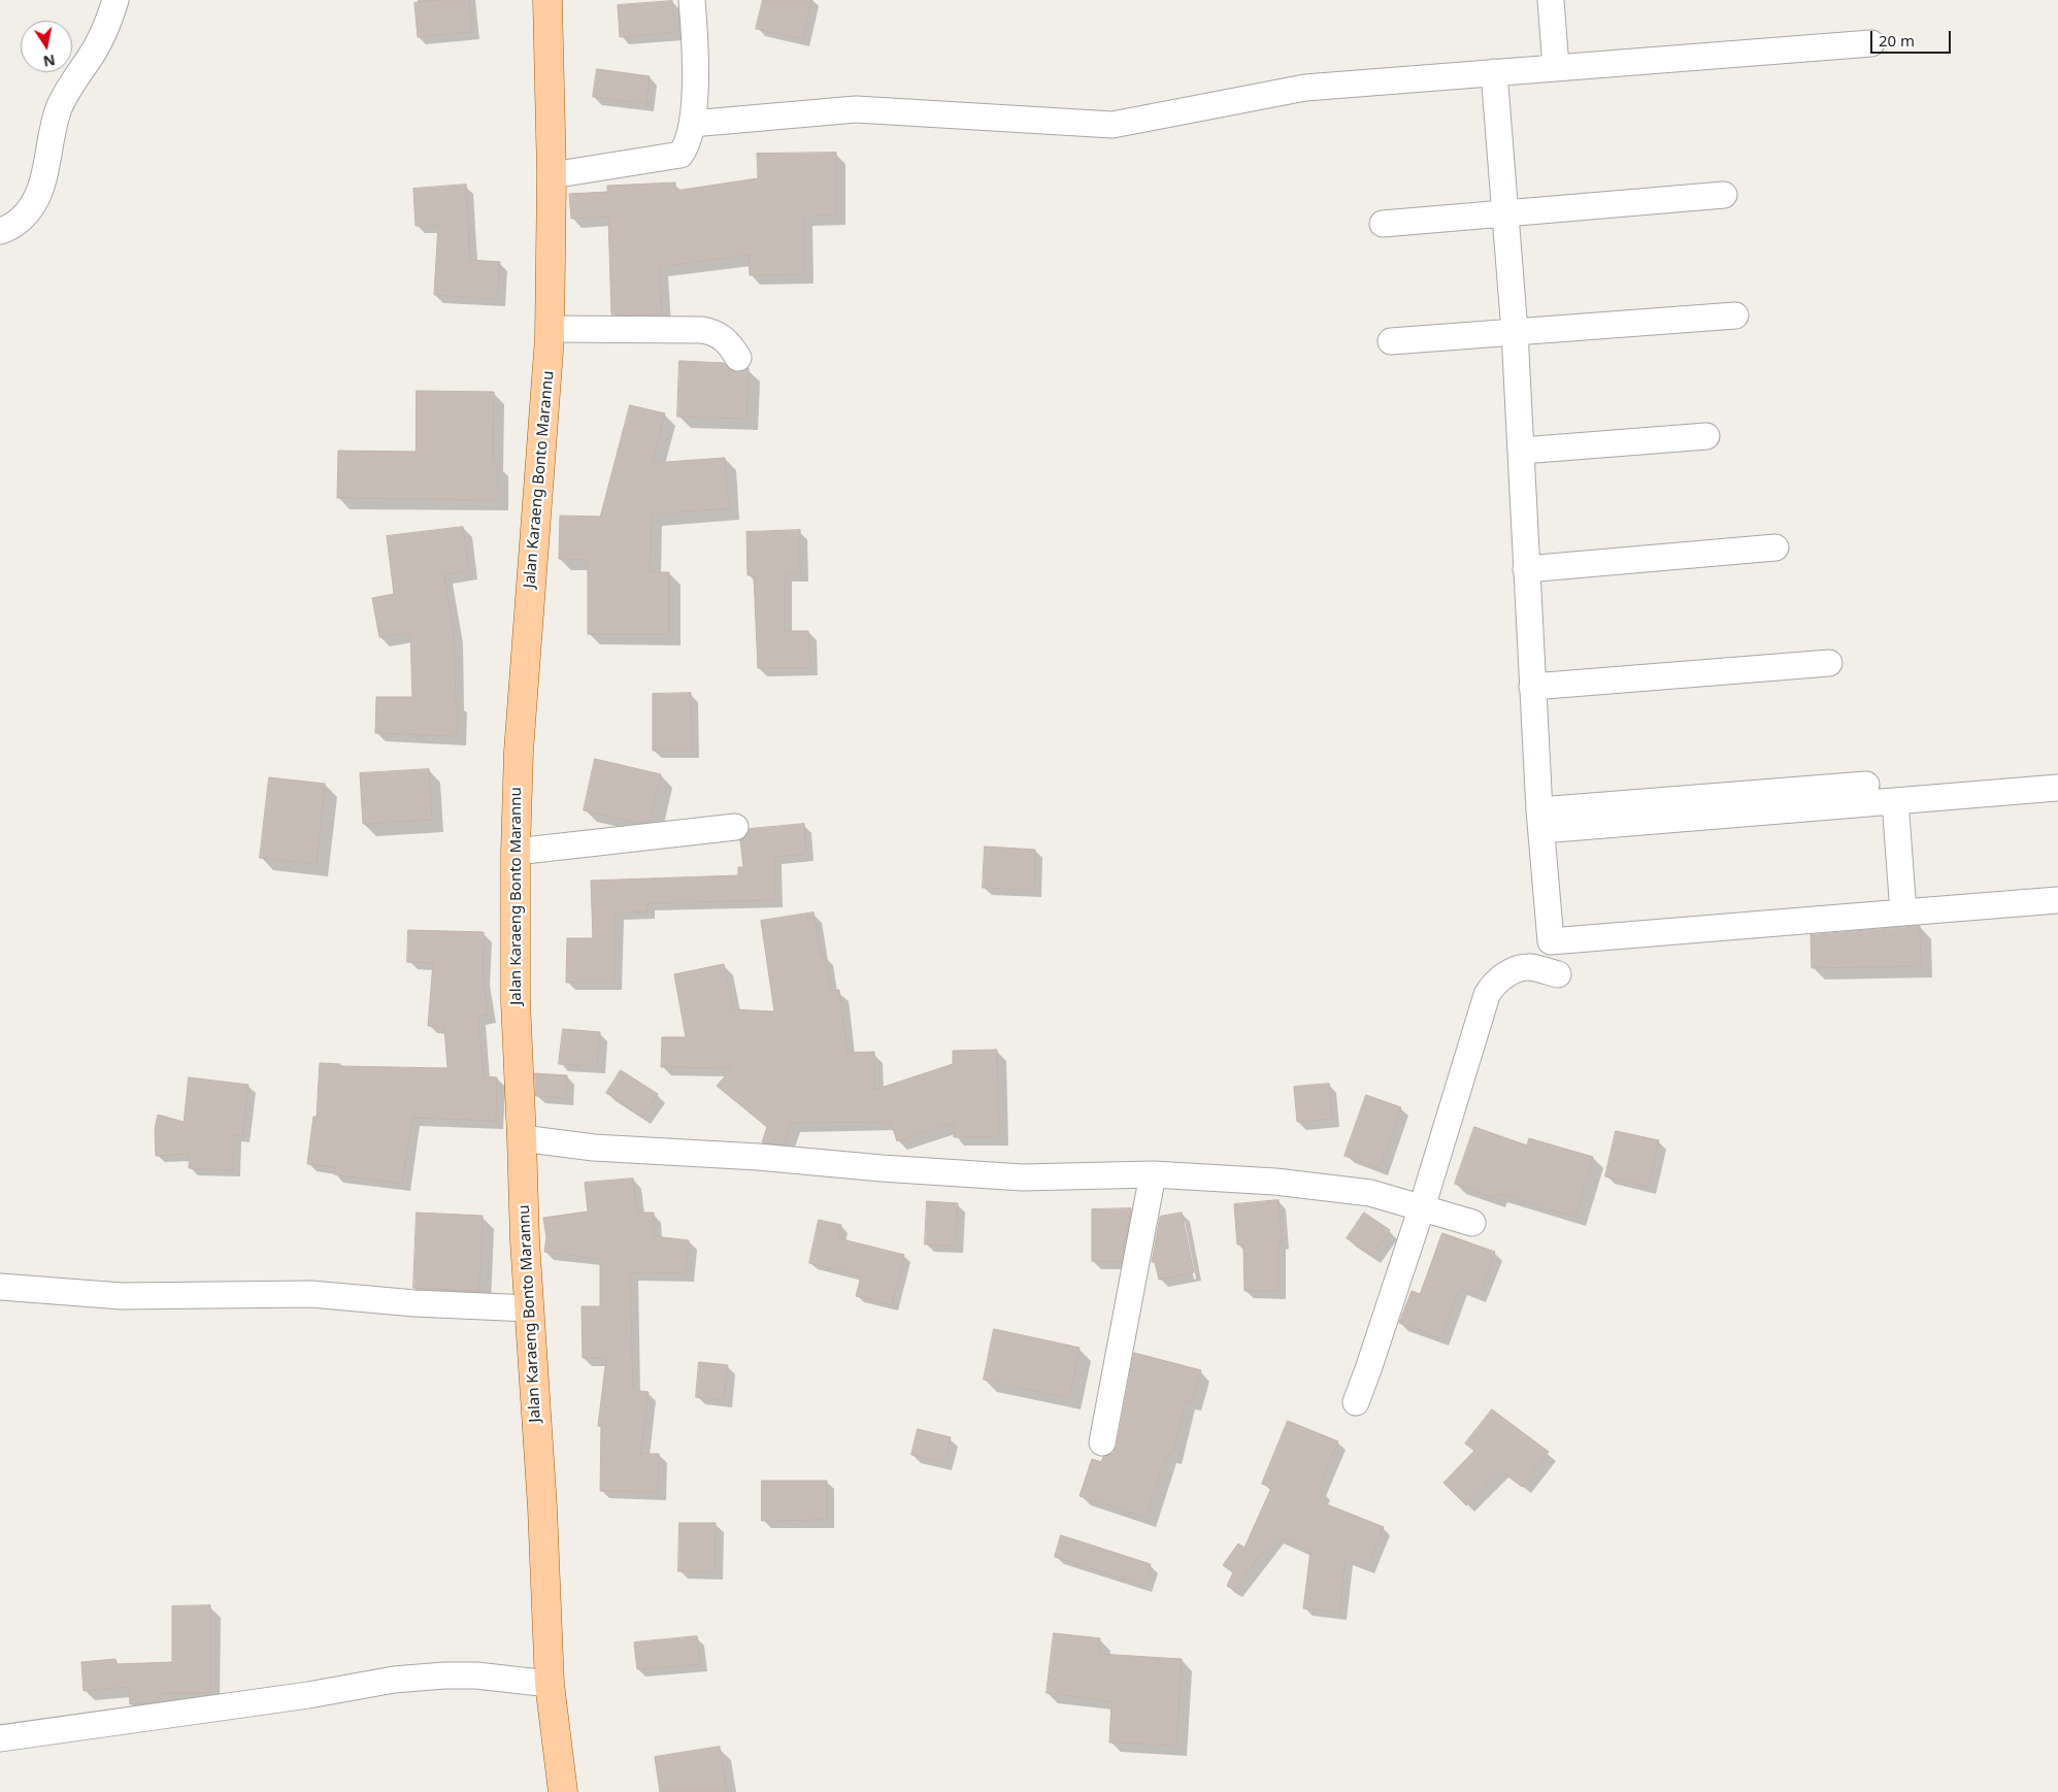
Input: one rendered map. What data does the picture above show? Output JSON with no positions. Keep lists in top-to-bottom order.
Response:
{
  "streets": {
    "main road": ["Jalan Karaeng Bonto Marannu"]
  },
  "scale_bar": "20 m",
  "north": "bottom"
}
